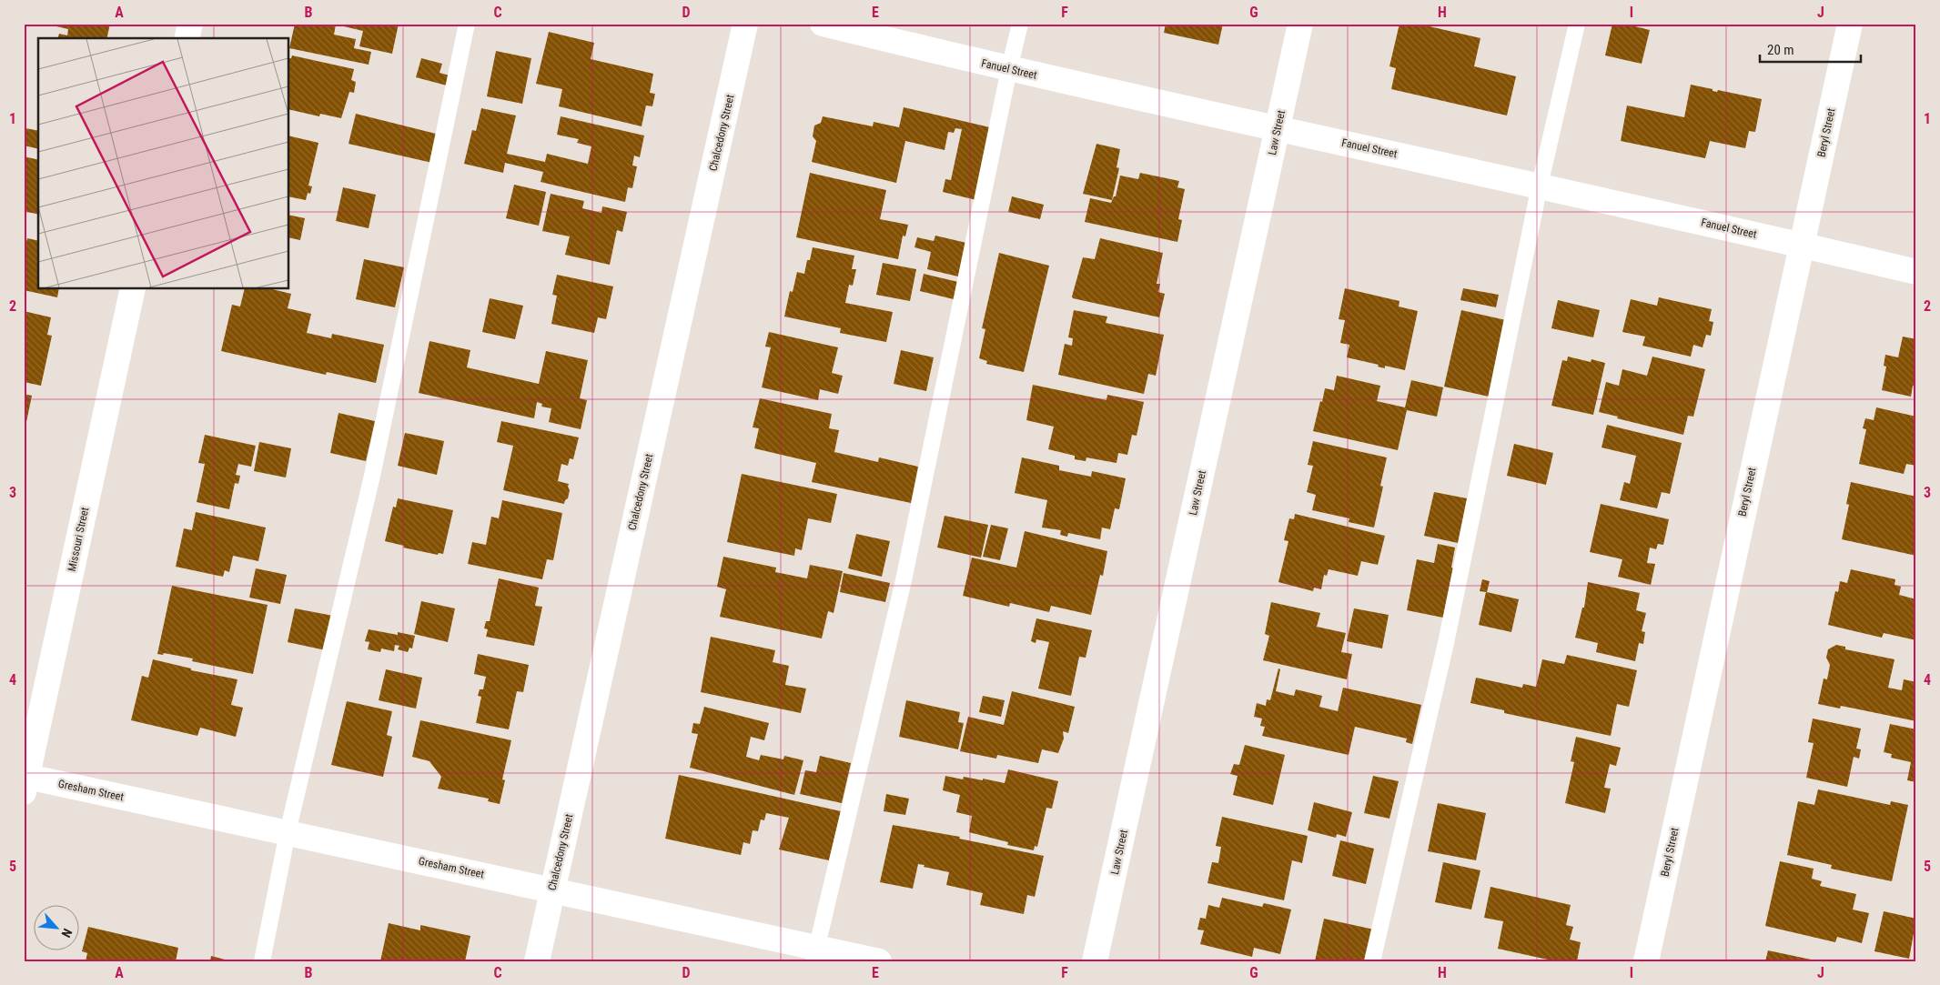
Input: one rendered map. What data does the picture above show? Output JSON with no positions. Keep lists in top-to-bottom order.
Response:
{
  "streets": {
    "street": [
      "Fanuel Street",
      "Chalcedony Street",
      "Law Street",
      "Beryl Street",
      "Missouri Street",
      "Gresham Street"
    ]
  },
  "crossings": [
    ["Fanuel Street", "Law Street"],
    ["Fanuel Street", "Beryl Street"],
    ["Chalcedony Street", "Gresham Street"],
    ["Missouri Street", "Gresham Street"]
  ],
  "scale_bar": "20 m",
  "north": "bottom right",
  "grid": {
    "columns": [
      "A",
      "B",
      "C",
      "D",
      "E",
      "F",
      "G",
      "H",
      "I",
      "J"
    ],
    "rows": [
      "1",
      "2",
      "3",
      "4",
      "5"
    ]
  }
}
